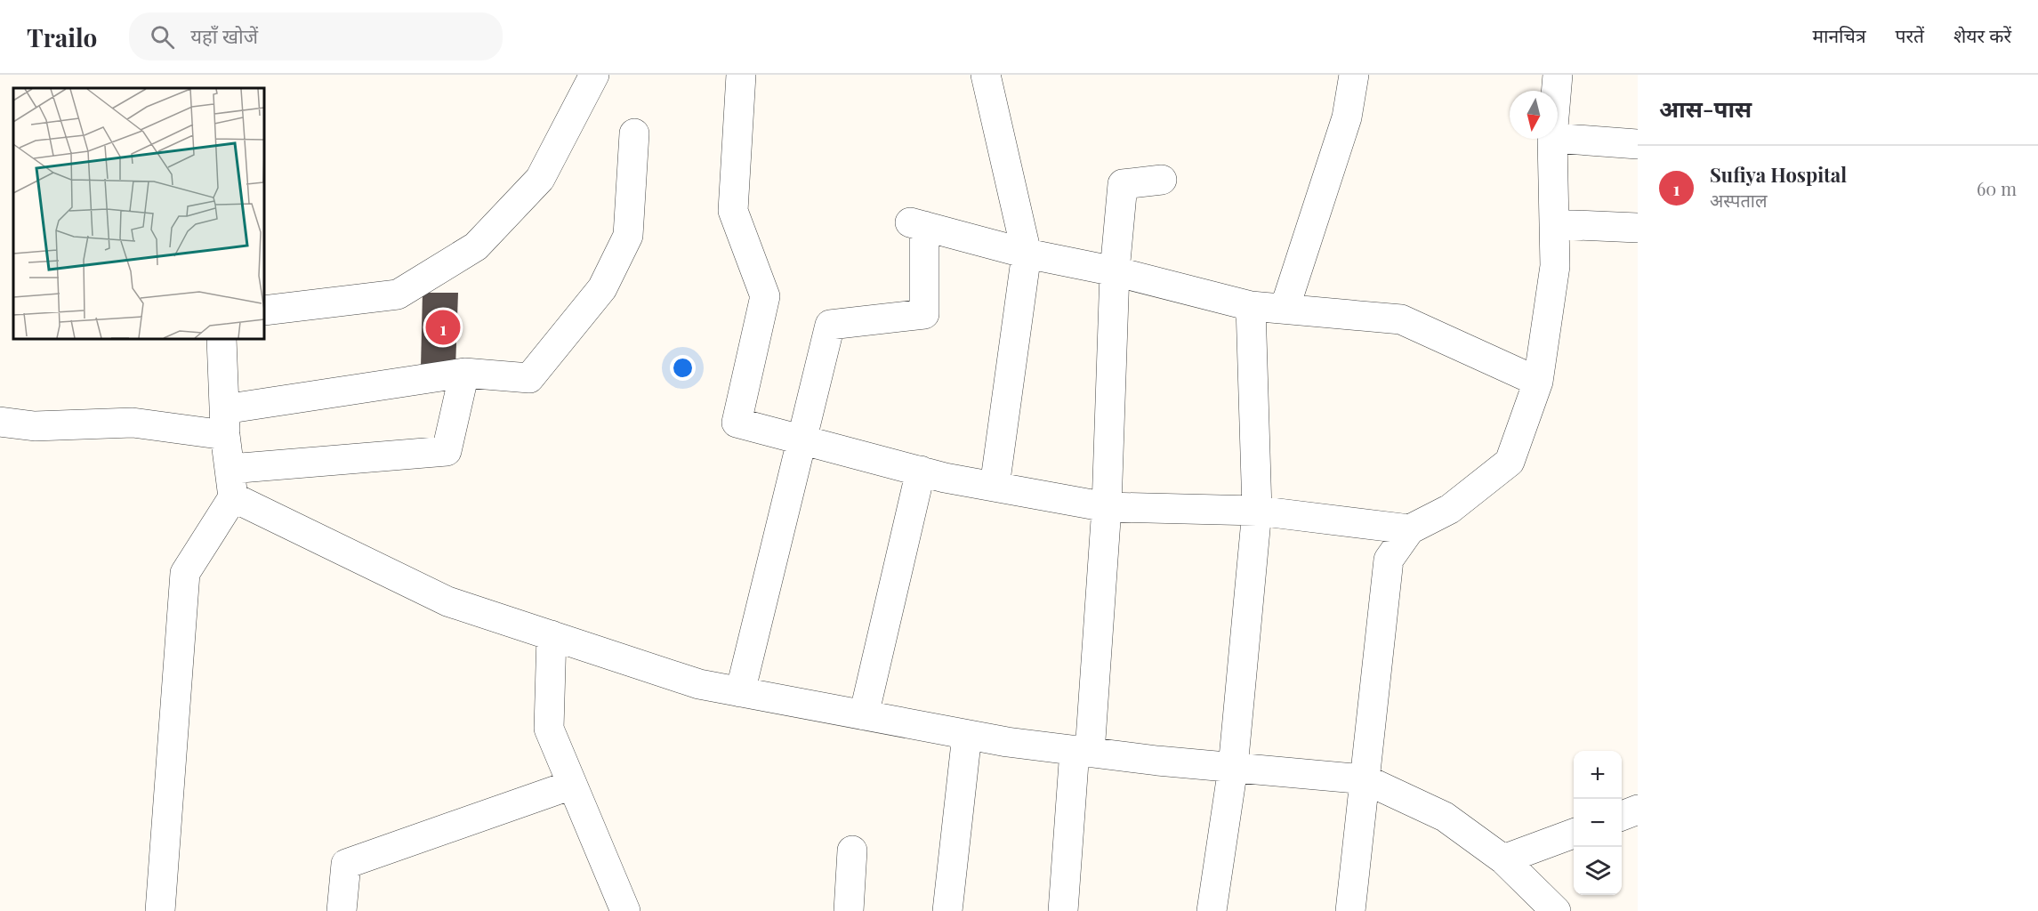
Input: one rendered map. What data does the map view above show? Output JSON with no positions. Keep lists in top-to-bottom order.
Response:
{
  "north": "bottom",
  "page": {
    "header": "Trailo",
    "search": "यहाँ खोजें",
    "nav": ["मानचित्र", "परतें", "शेयर करें"],
    "heading": "आस-पास",
    "list": [
      {
        "mark": "1",
        "name": "Sufiya Hospital",
        "note": "अस्पताल",
        "value": "60 m"
      }
    ],
    "pins": "1",
    "map_buttons": ["+", "−"]
  }
}
